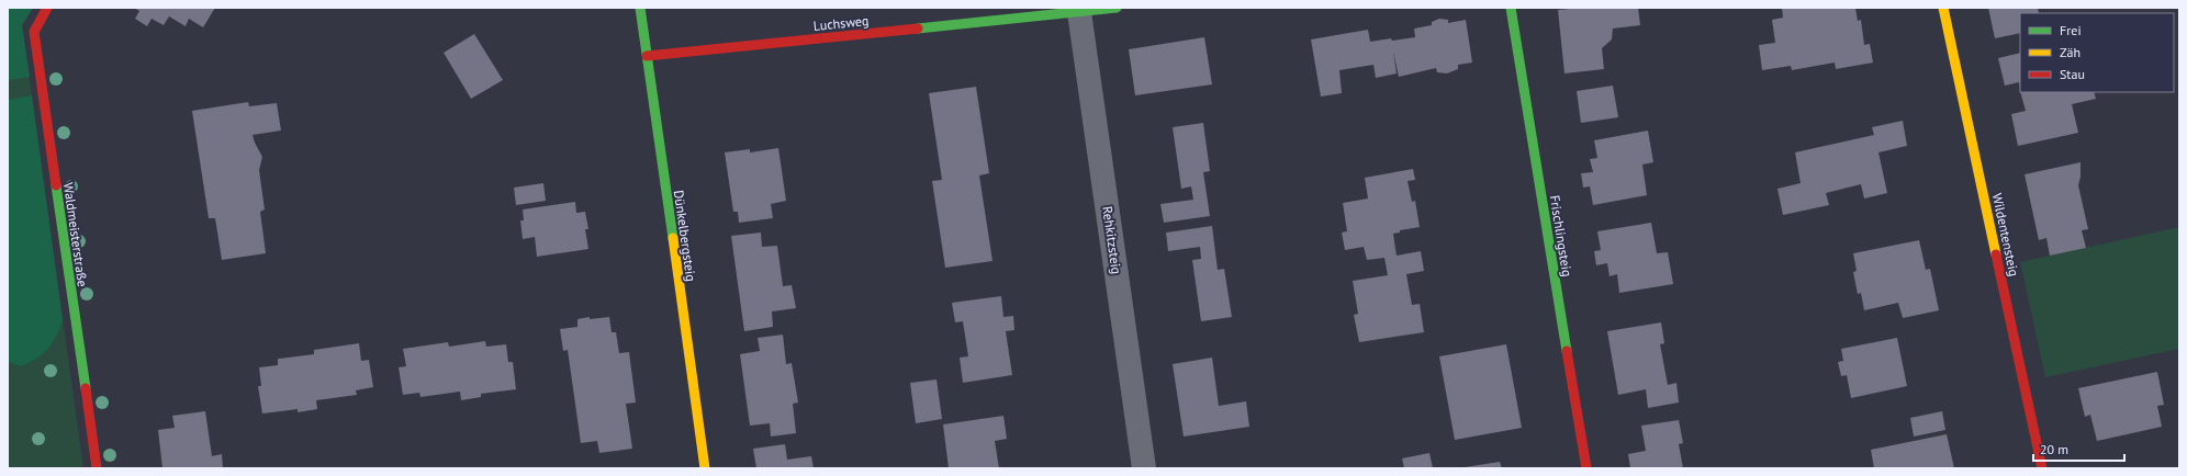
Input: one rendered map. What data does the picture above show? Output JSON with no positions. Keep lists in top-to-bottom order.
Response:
{
  "streets": {
    "street": [
      "Luchsweg",
      "Waldmeisterstraße",
      "Wildentensteig",
      "Dünkelbergsteig",
      "Frischlingsteig",
      "Rehkitzsteig"
    ]
  },
  "crossings": [
    ["Luchsweg", "Dünkelbergsteig"],
    ["Luchsweg", "Rehkitzsteig"]
  ],
  "legend": ["Frei", "Zäh", "Stau"],
  "scale_bar": "20 m"
}
